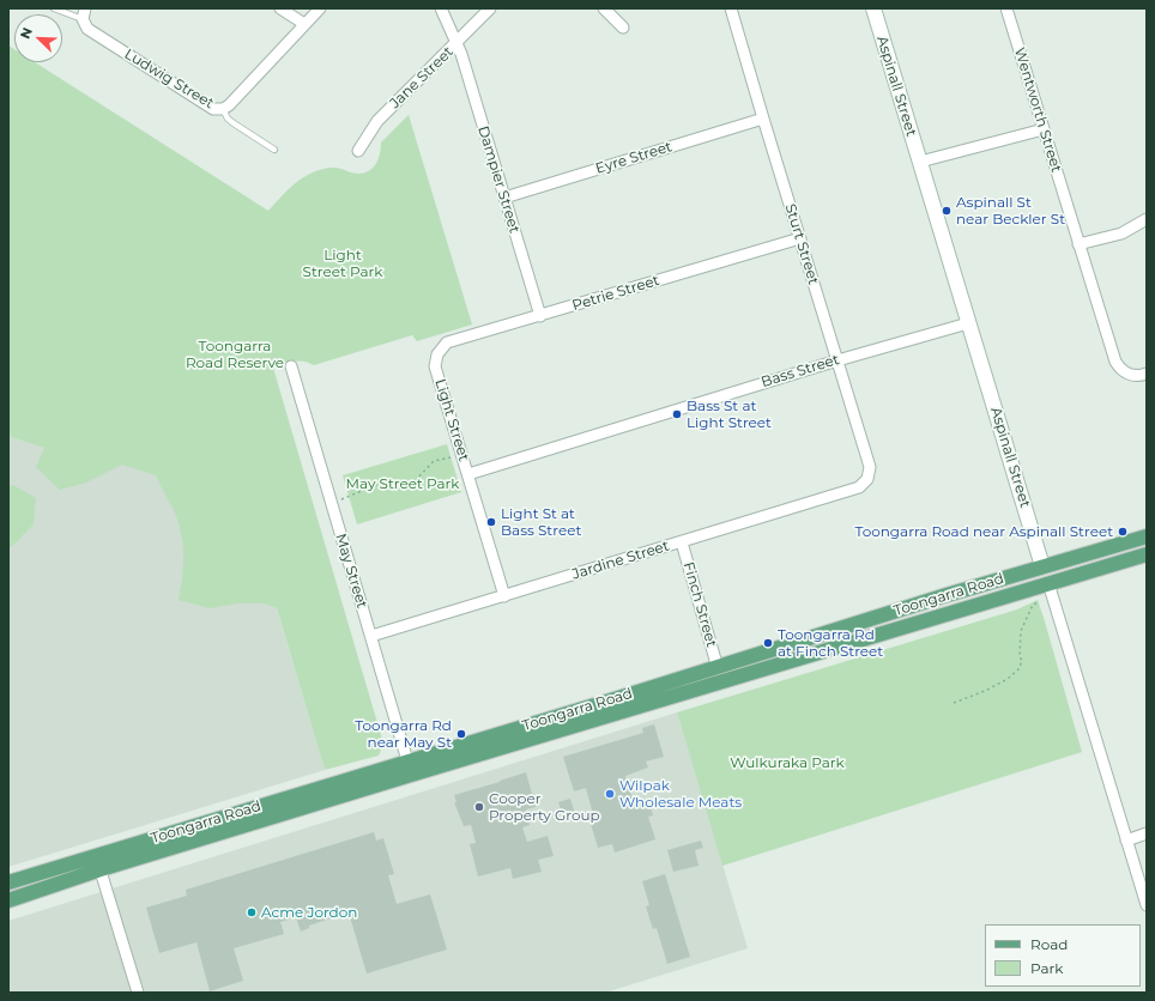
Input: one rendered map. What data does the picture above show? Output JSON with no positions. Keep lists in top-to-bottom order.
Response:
{
  "streets": {
    "main road": ["Aspinall Street", "Toongarra Road"],
    "street": [
      "Jane Street",
      "Ludwig Street",
      "Wentworth Street",
      "Eyre Street",
      "Dampier Street",
      "Sturt Street",
      "Petrie Street",
      "Bass Street",
      "Light Street",
      "Jardine Street",
      "May Street",
      "Finch Street"
    ]
  },
  "crossings": [
    ["Jane Street", "Dampier Street"],
    ["Aspinall Street", "Bass Street"],
    ["Aspinall Street", "Toongarra Road"],
    ["Eyre Street", "Dampier Street"],
    ["Eyre Street", "Sturt Street"],
    ["Dampier Street", "Petrie Street"],
    ["Sturt Street", "Petrie Street"],
    ["Sturt Street", "Bass Street"],
    ["Sturt Street", "Jardine Street"],
    ["Petrie Street", "Light Street"],
    ["Bass Street", "Light Street"],
    ["Light Street", "Jardine Street"],
    ["Jardine Street", "May Street"],
    ["Jardine Street", "Finch Street"],
    ["May Street", "Toongarra Road"],
    ["Toongarra Road", "Finch Street"]
  ],
  "parks": [
    "Light Street Park",
    "Toongarra Road Reserve",
    "May Street Park",
    "Wulkuraka Park"
  ],
  "places": [
    "Aspinall St near Beckler St",
    "Bass St at Light Street",
    "Light St at Bass Street",
    "Toongarra Road near Aspinall Street",
    "Toongarra Rd at Finch Street",
    "Toongarra Rd near May St",
    "Wilpak Wholesale Meats",
    "Cooper Property Group",
    "Acme Jordon"
  ],
  "legend": ["Road", "Park"],
  "north": "top left"
}
